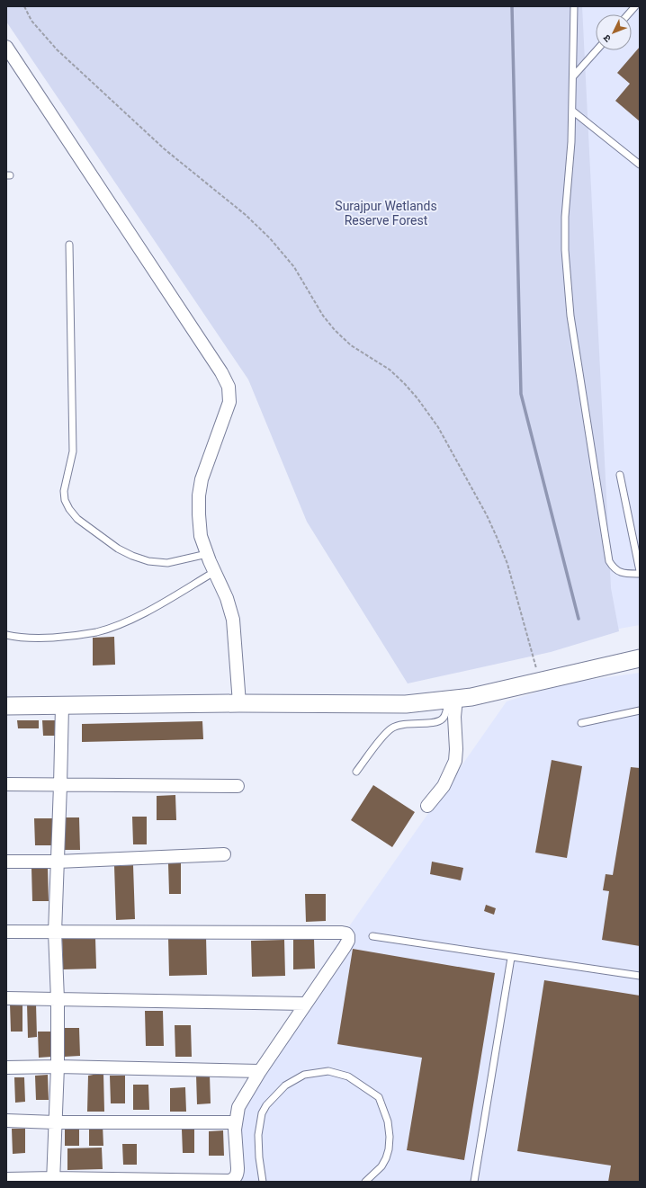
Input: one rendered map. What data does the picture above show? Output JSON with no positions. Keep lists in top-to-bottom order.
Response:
{
  "parks": ["Surajpur Wetlands Reserve Forest"],
  "north": "bottom left"
}
